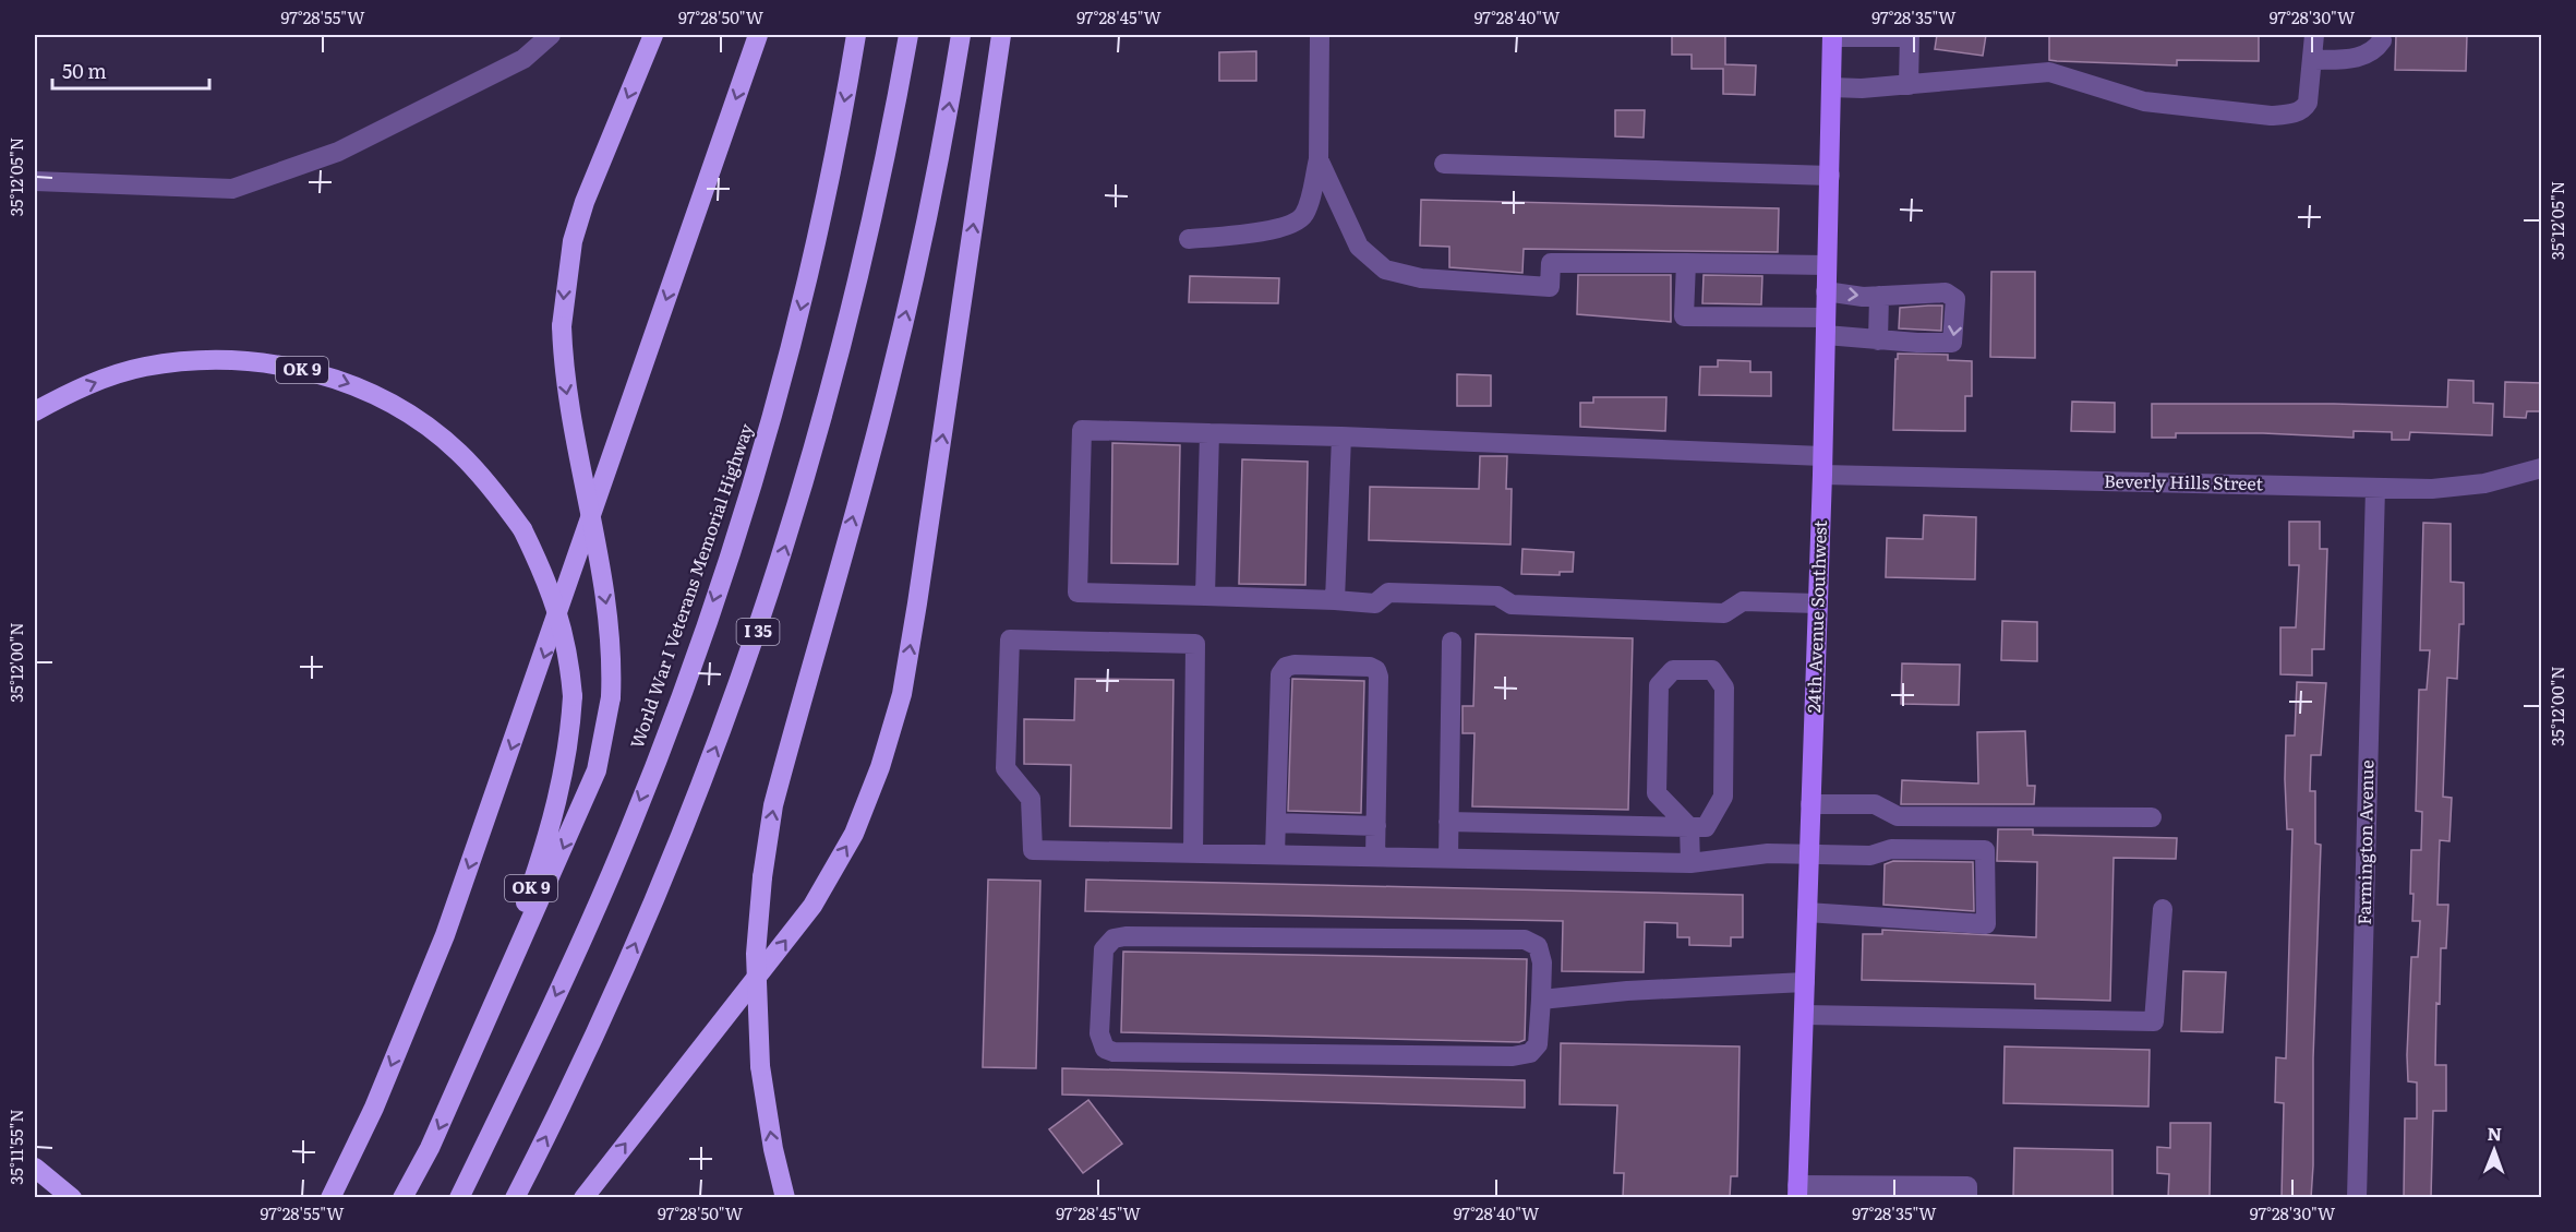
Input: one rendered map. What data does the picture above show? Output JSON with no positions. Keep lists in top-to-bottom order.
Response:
{
  "streets": {
    "highway": ["OK 9", "World War I Veterans Memorial Highway", "I 35"],
    "main road": ["24th Avenue Southwest"],
    "street": ["Beverly Hills Street", "Farmington Avenue"]
  },
  "crossings": [
    ["Beverly Hills Street", "24th Avenue Southwest"],
    ["Beverly Hills Street", "Farmington Avenue"]
  ],
  "scale_bar": "50 m",
  "north": "top",
  "coordinates": [
    "97°28'55\"W",
    "97°28'50\"W",
    "97°28'45\"W",
    "97°28'40\"W",
    "97°28'35\"W",
    "97°28'30\"W",
    "35°12'05\"N",
    "35°12'00\"N",
    "35°11'55\"N"
  ]
}
